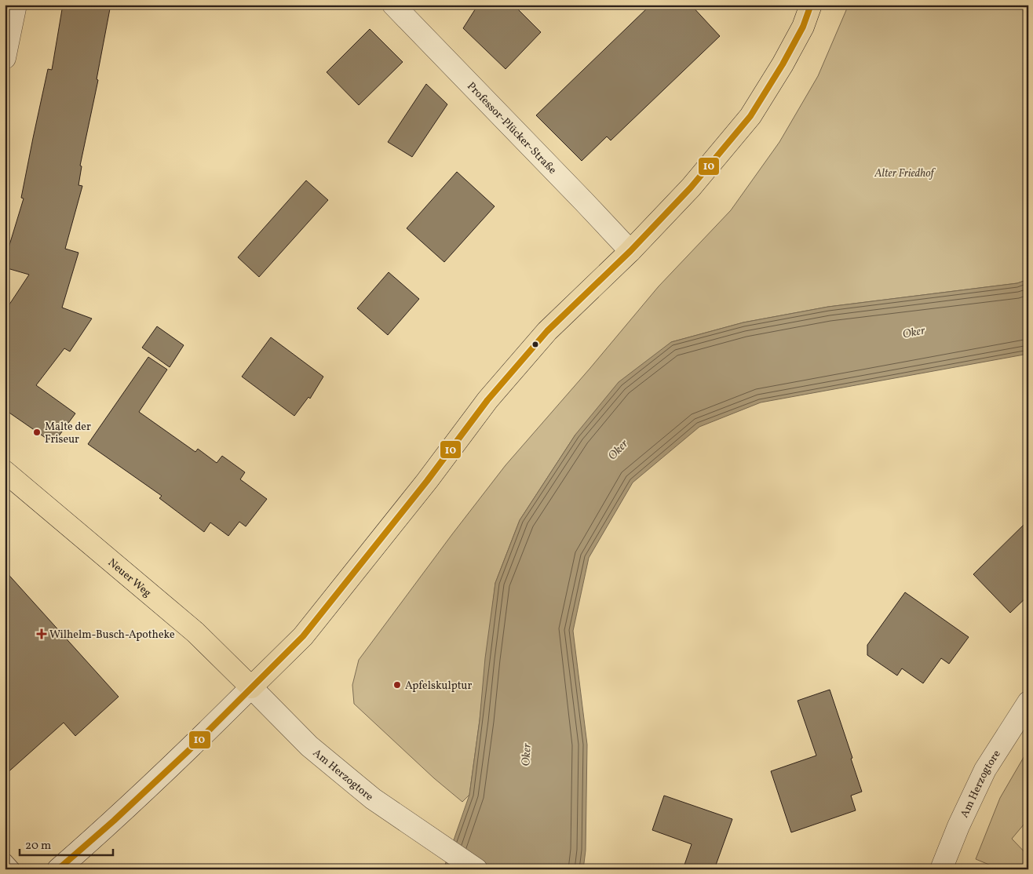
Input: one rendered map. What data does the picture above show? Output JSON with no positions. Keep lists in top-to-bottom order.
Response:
{
  "streets": {
    "main road": ["Neuer Weg"],
    "street": ["Professor-Plücker-Straße", "Am Herzogtore"]
  },
  "crossings": [
    ["Neuer Weg", "Am Herzogtore"]
  ],
  "water": ["Oker"],
  "parks": ["Alter Friedhof"],
  "places": {
    "other": ["Malte der Friseur", "Apfelskulptur"],
    "health": ["Wilhelm-Busch-Apotheke"]
  },
  "lines": ["transit line 10"],
  "scale_bar": "20 m"
}
